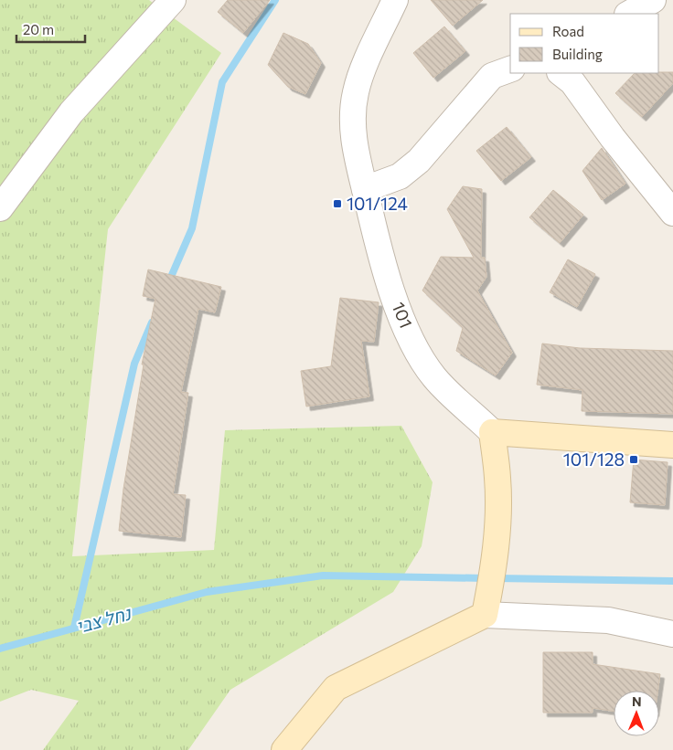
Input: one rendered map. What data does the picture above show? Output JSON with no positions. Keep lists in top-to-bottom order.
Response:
{
  "streets": {
    "street": ["101"]
  },
  "water": ["נחל צבי"],
  "places": {
    "transit": ["101/124", "101/128"]
  },
  "legend": ["Road", "Building"],
  "scale_bar": "20 m",
  "north": "top"
}
